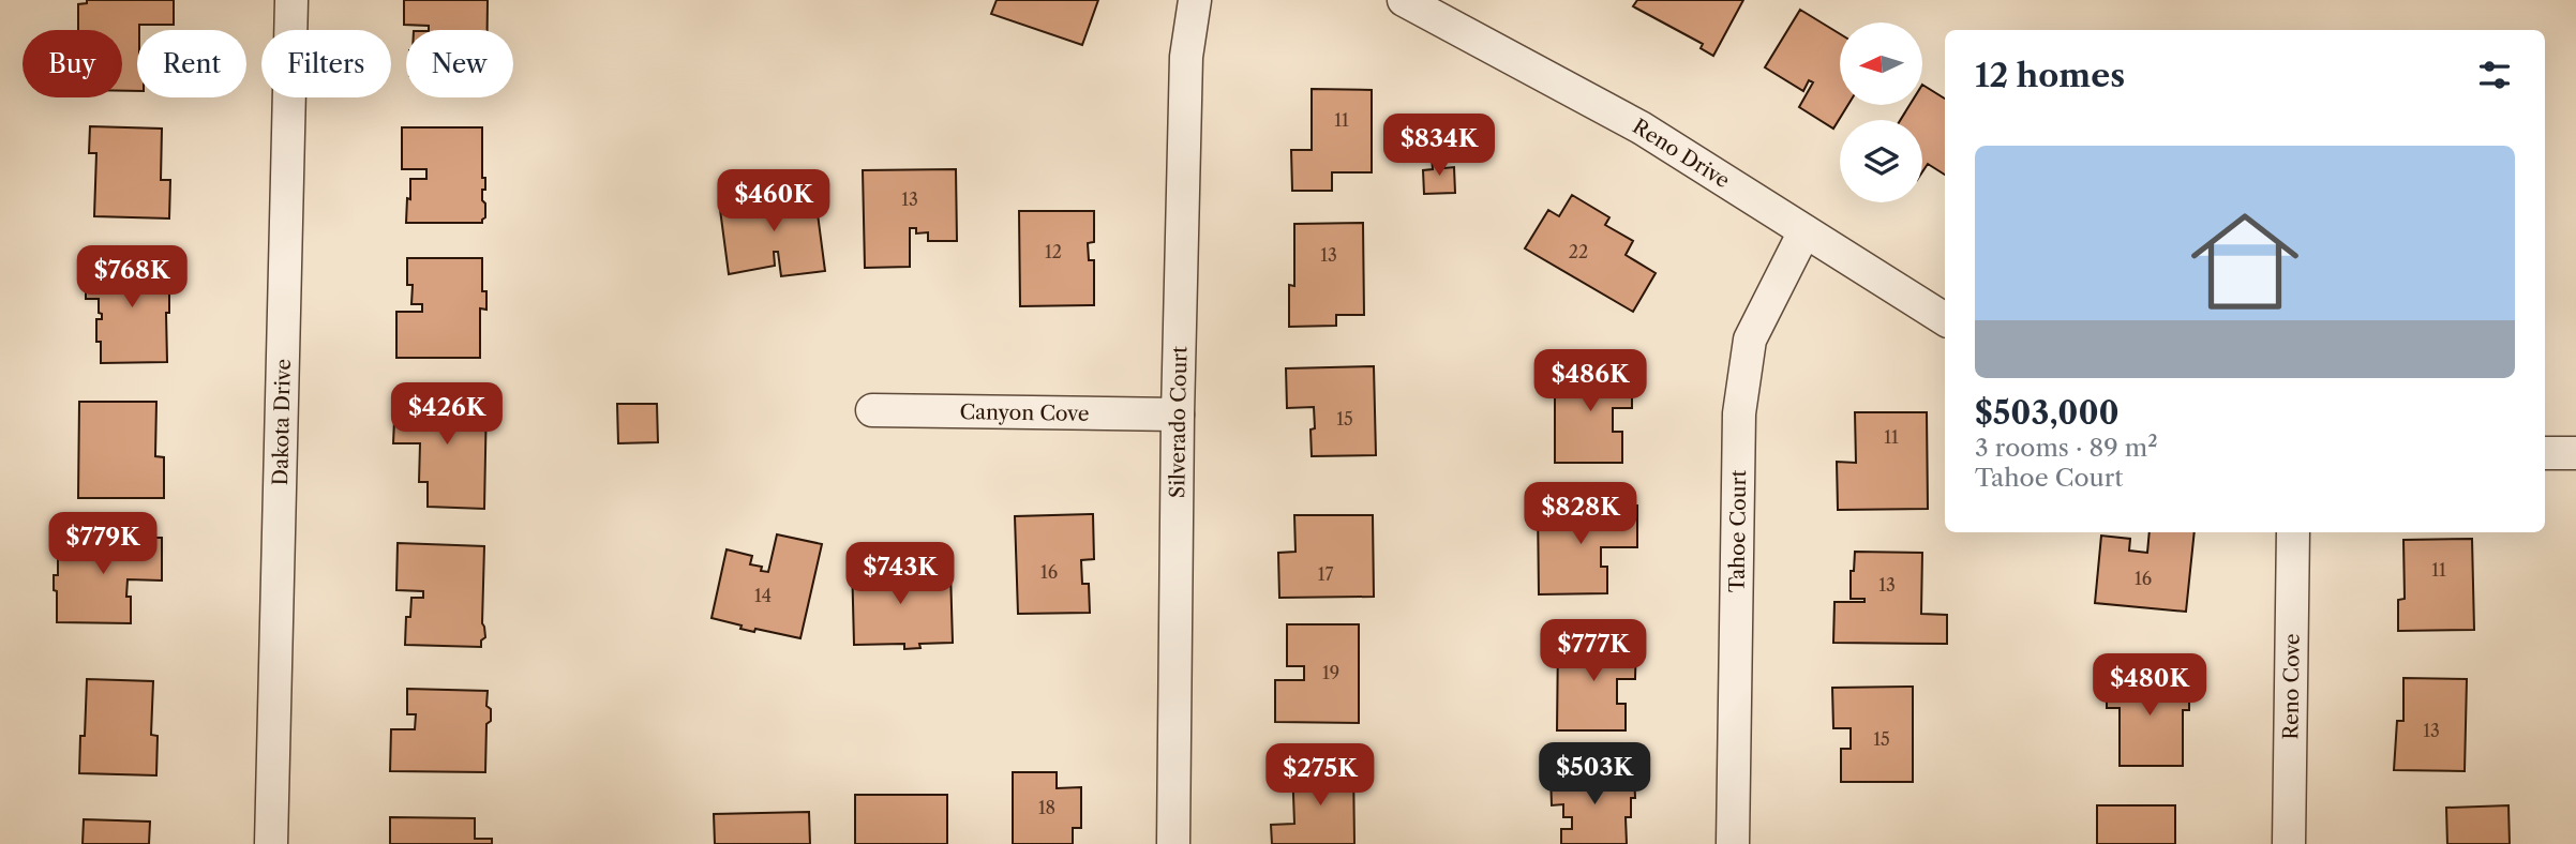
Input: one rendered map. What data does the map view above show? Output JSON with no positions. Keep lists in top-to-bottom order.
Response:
{
  "streets": {
    "street": [
      "Reno Drive",
      "Canyon Cove",
      "Dakota Drive",
      "Silverado Court",
      "Tahoe Court",
      "Reno Cove"
    ]
  },
  "crossings": [
    ["Reno Drive", "Tahoe Court"],
    ["Canyon Cove", "Silverado Court"]
  ],
  "house_numbers": [
    "11",
    "13",
    "12",
    "22",
    "13",
    "15",
    "11",
    "11",
    "16",
    "17",
    "16",
    "13",
    "14",
    "19",
    "13",
    "15",
    "18"
  ],
  "north": "left",
  "page": {
    "chip": [
      "Buy",
      "Rent",
      "Filters",
      "New"
    ],
    "heading": "12 homes",
    "price": [
      "$834K",
      "$460K",
      "$768K",
      "$486K",
      "$426K",
      "$828K",
      "$779K",
      "$743K",
      "$777K",
      "$480K",
      "$503K",
      "$275K"
    ],
    "list": [
      {
        "name": "$503,000",
        "note": "3 rooms · 89 m² · Tahoe Court"
      }
    ]
  }
}
